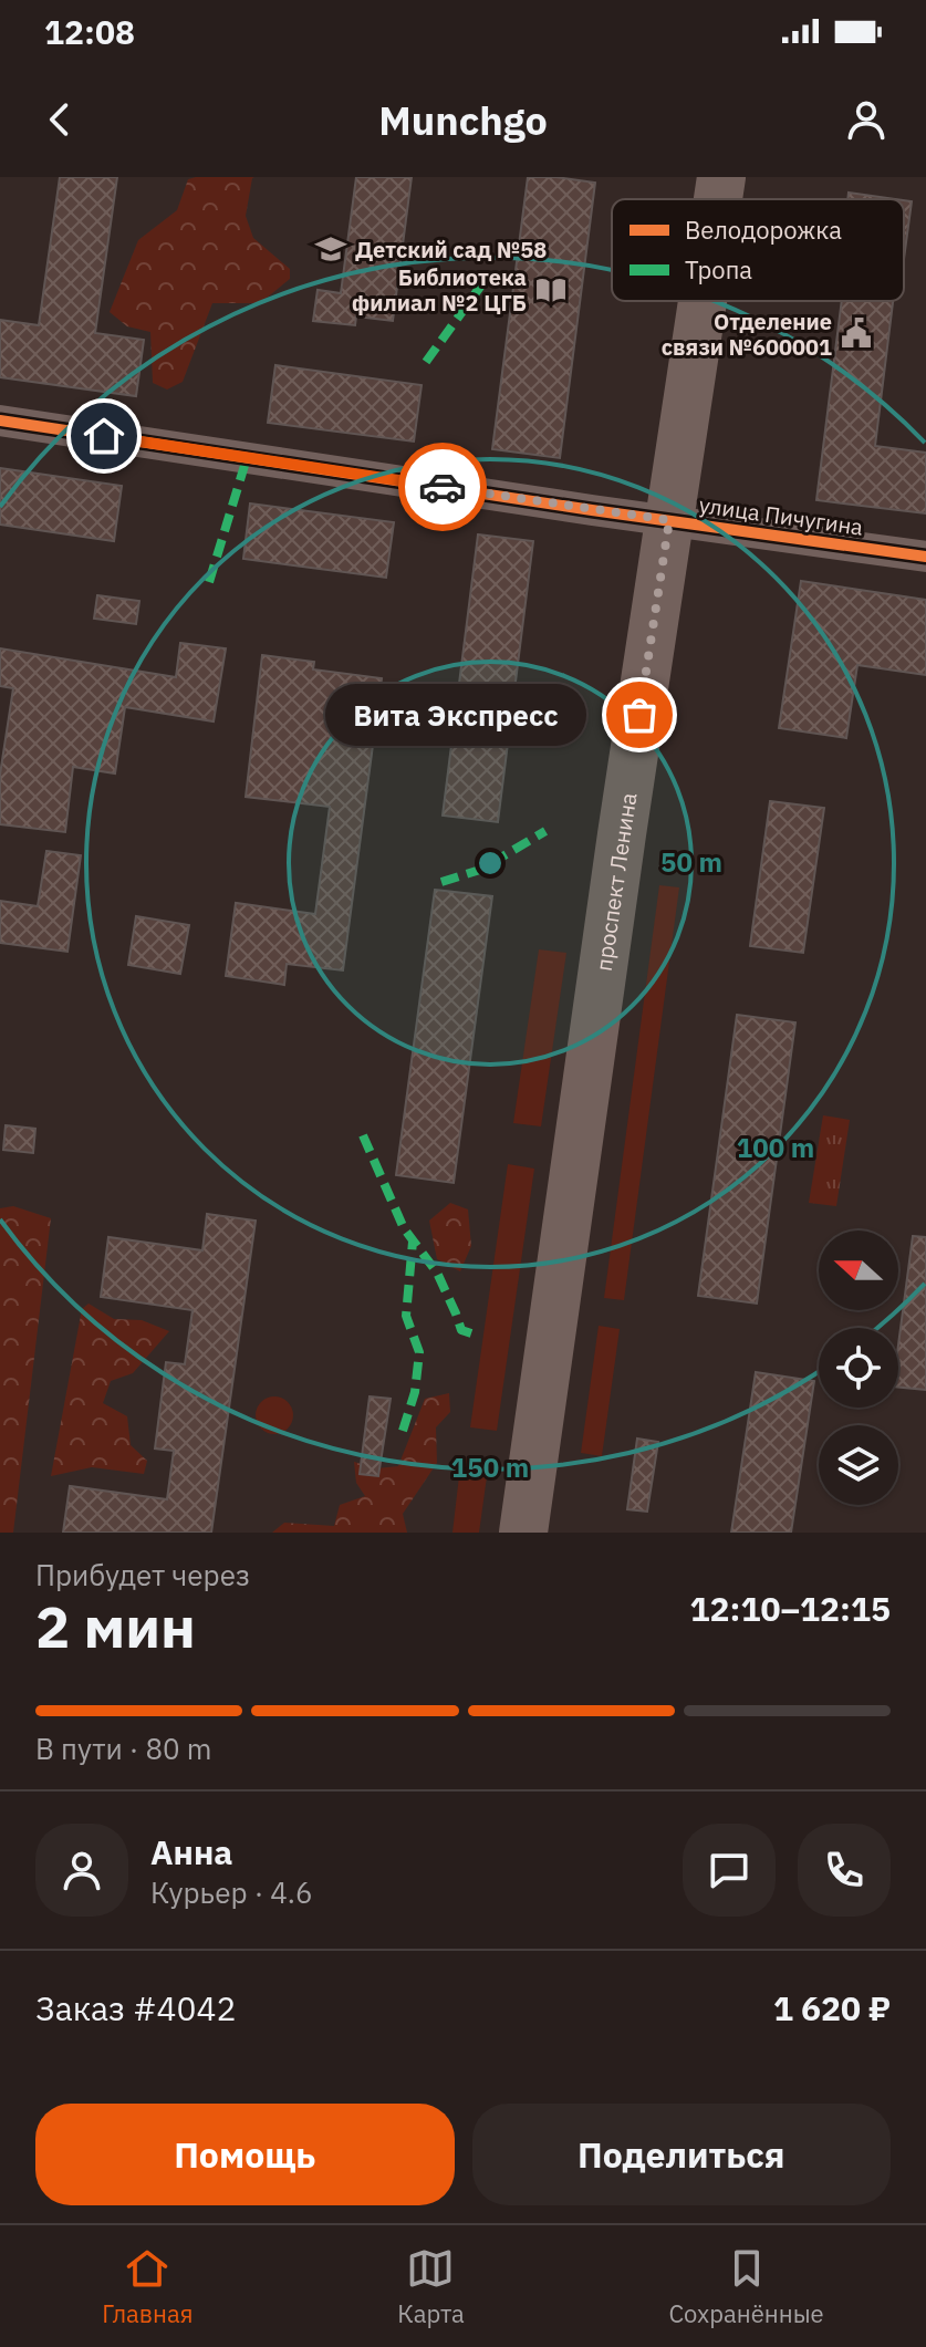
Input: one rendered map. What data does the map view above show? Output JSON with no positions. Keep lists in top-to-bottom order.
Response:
{
  "streets": {
    "main road": ["проспект Ленина"],
    "street": ["улица Пичугина"]
  },
  "crossings": [
    ["улица Пичугина", "проспект Ленина"]
  ],
  "places": {
    "school or university": ["Детский сад №58"],
    "library": ["Библиотека филиал №2 ЦГБ"],
    "public building": ["Отделение связи №600001"],
    "other": ["Вита Экспресс"]
  },
  "legend": ["Велодорожка", "Тропа"],
  "north": "left",
  "page": {
    "status": "12:08",
    "header": "Munchgo",
    "bubble": "Вита Экспресс",
    "heading": ["2 мин", "Прибудет через", "12:10–12:15"],
    "panel": [
      "Анна",
      "Курьер · 4.6",
      "Заказ #4042",
      "1 620 ₽"
    ],
    "bar": "В пути · 80 m",
    "buttons": ["Помощь", "Поделиться"],
    "tabs": ["Главная", "Карта", "Сохранённые"]
  },
  "rings": ["50 m", "100 m", "150 m"]
}
